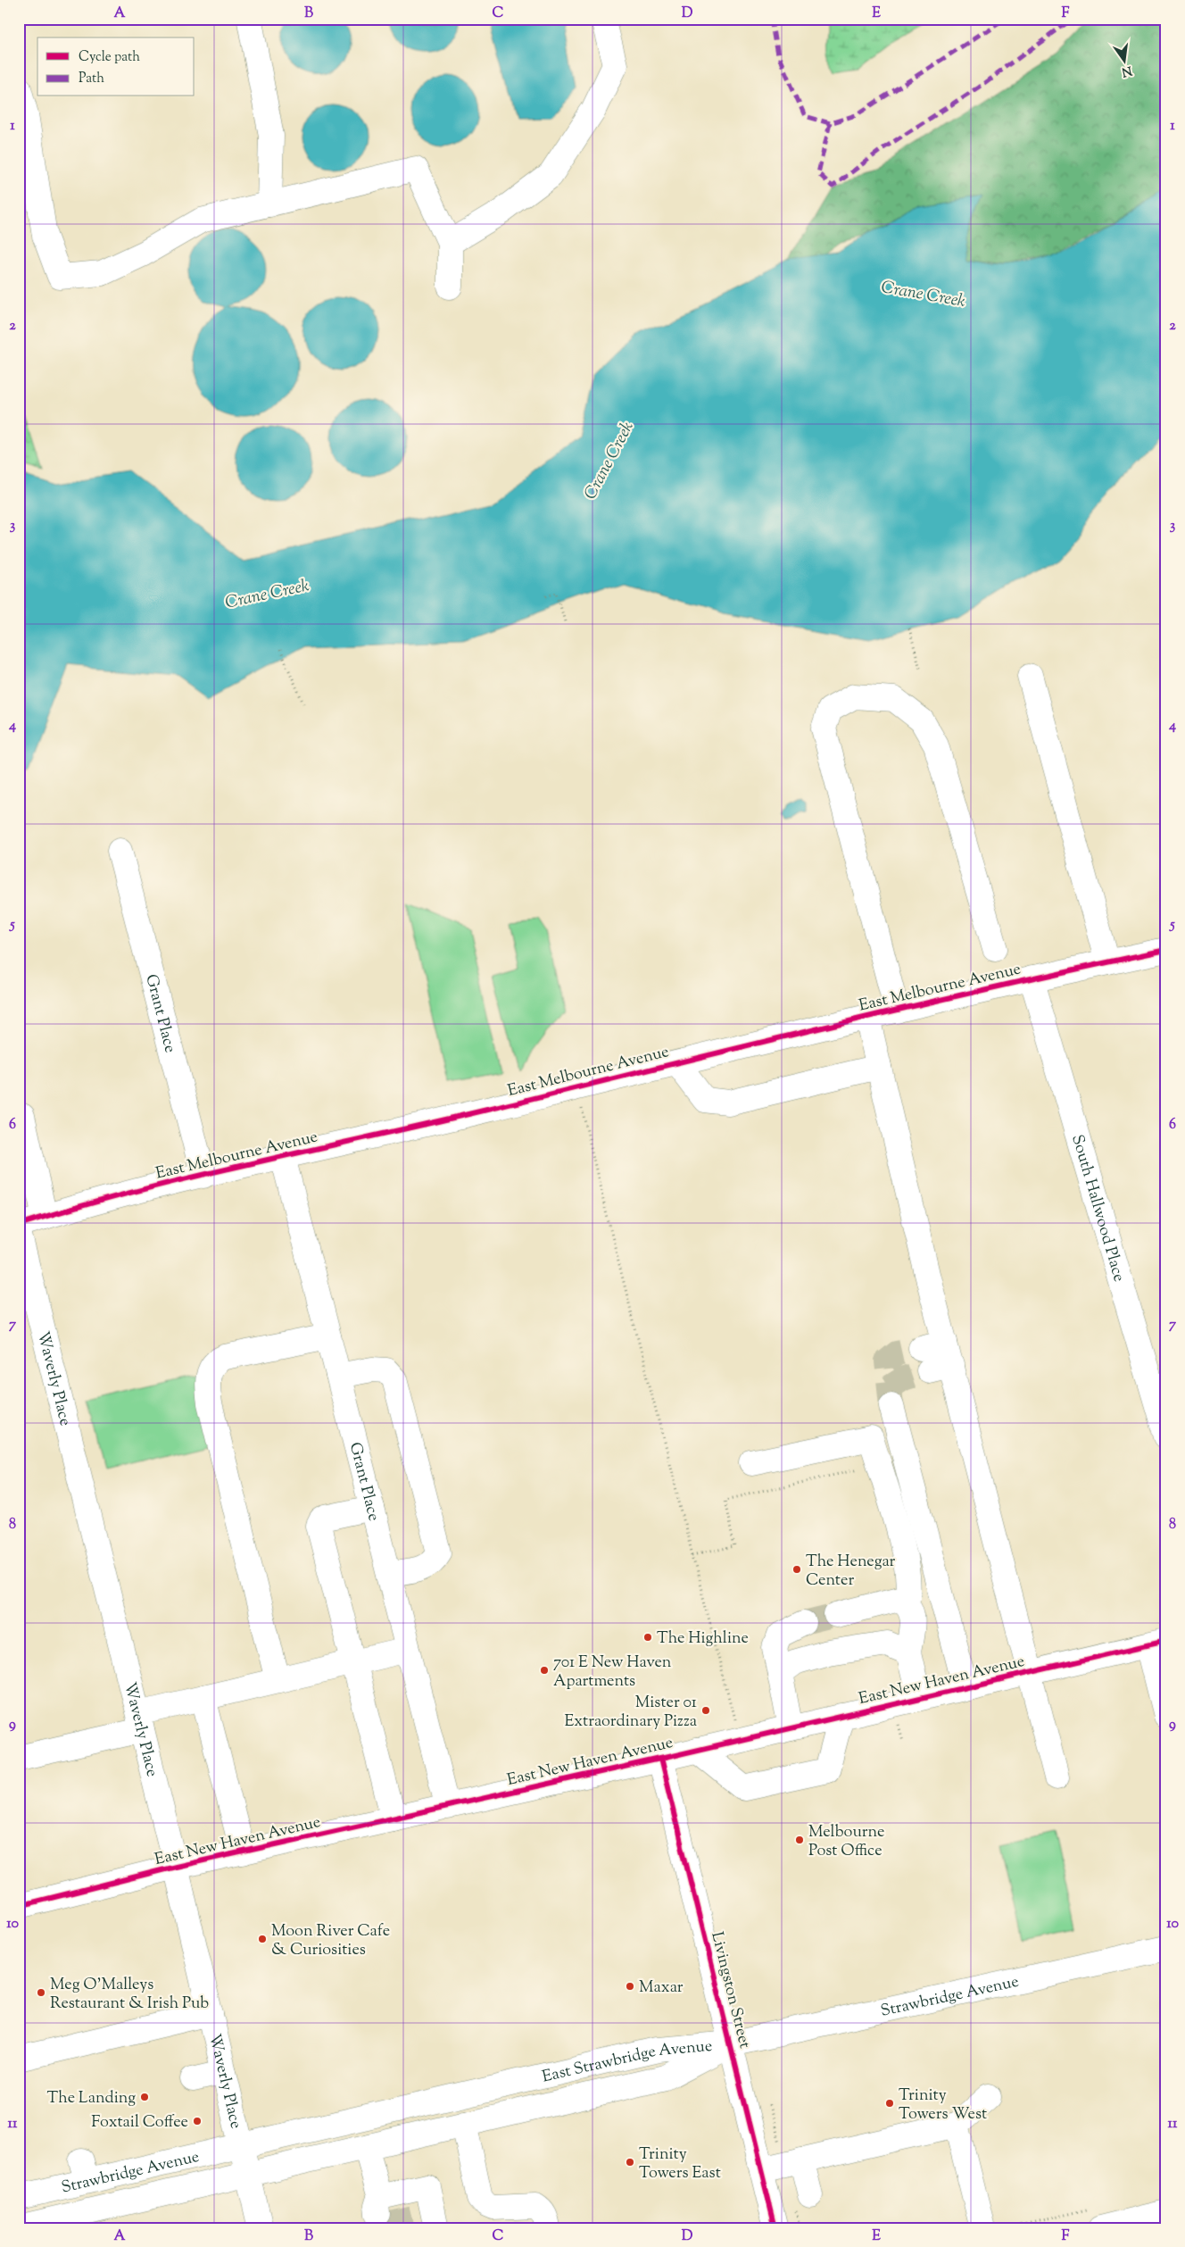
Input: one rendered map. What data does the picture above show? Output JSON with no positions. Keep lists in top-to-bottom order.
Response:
{
  "streets": {
    "street": [
      "East Melbourne Avenue",
      "Grant Place",
      "South Hallwood Place",
      "Waverly Place",
      "East New Haven Avenue",
      "Livingston Street",
      "Strawbridge Avenue",
      "East Strawbridge Avenue"
    ]
  },
  "crossings": [
    ["East Melbourne Avenue", "Grant Place"],
    ["East Melbourne Avenue", "South Hallwood Place"],
    ["Grant Place", "East New Haven Avenue"],
    ["Waverly Place", "East New Haven Avenue"],
    ["Waverly Place", "Strawbridge Avenue"],
    ["Waverly Place", "East Strawbridge Avenue"],
    ["East New Haven Avenue", "Livingston Street"],
    ["Livingston Street", "Strawbridge Avenue"],
    ["Livingston Street", "East Strawbridge Avenue"],
    ["Strawbridge Avenue", "East Strawbridge Avenue"]
  ],
  "water": ["Crane Creek"],
  "places": [
    "The Henegar Center",
    "The Highline",
    "701 E New Haven Apartments",
    "Mister 01 Extraordinary Pizza",
    "Melbourne Post Office",
    "Moon River Cafe & Curiosities",
    "Maxar",
    "Meg O'Malleys Restaurant & Irish Pub",
    "The Landing",
    "Trinity Towers West",
    "Foxtail Coffee",
    "Trinity Towers East"
  ],
  "legend": ["Cycle path", "Path"],
  "north": "bottom",
  "grid": {
    "columns": [
      "A",
      "B",
      "C",
      "D",
      "E",
      "F"
    ],
    "rows": [
      "1",
      "2",
      "3",
      "4",
      "5",
      "6",
      "7",
      "8",
      "9",
      "10",
      "11"
    ]
  }
}
